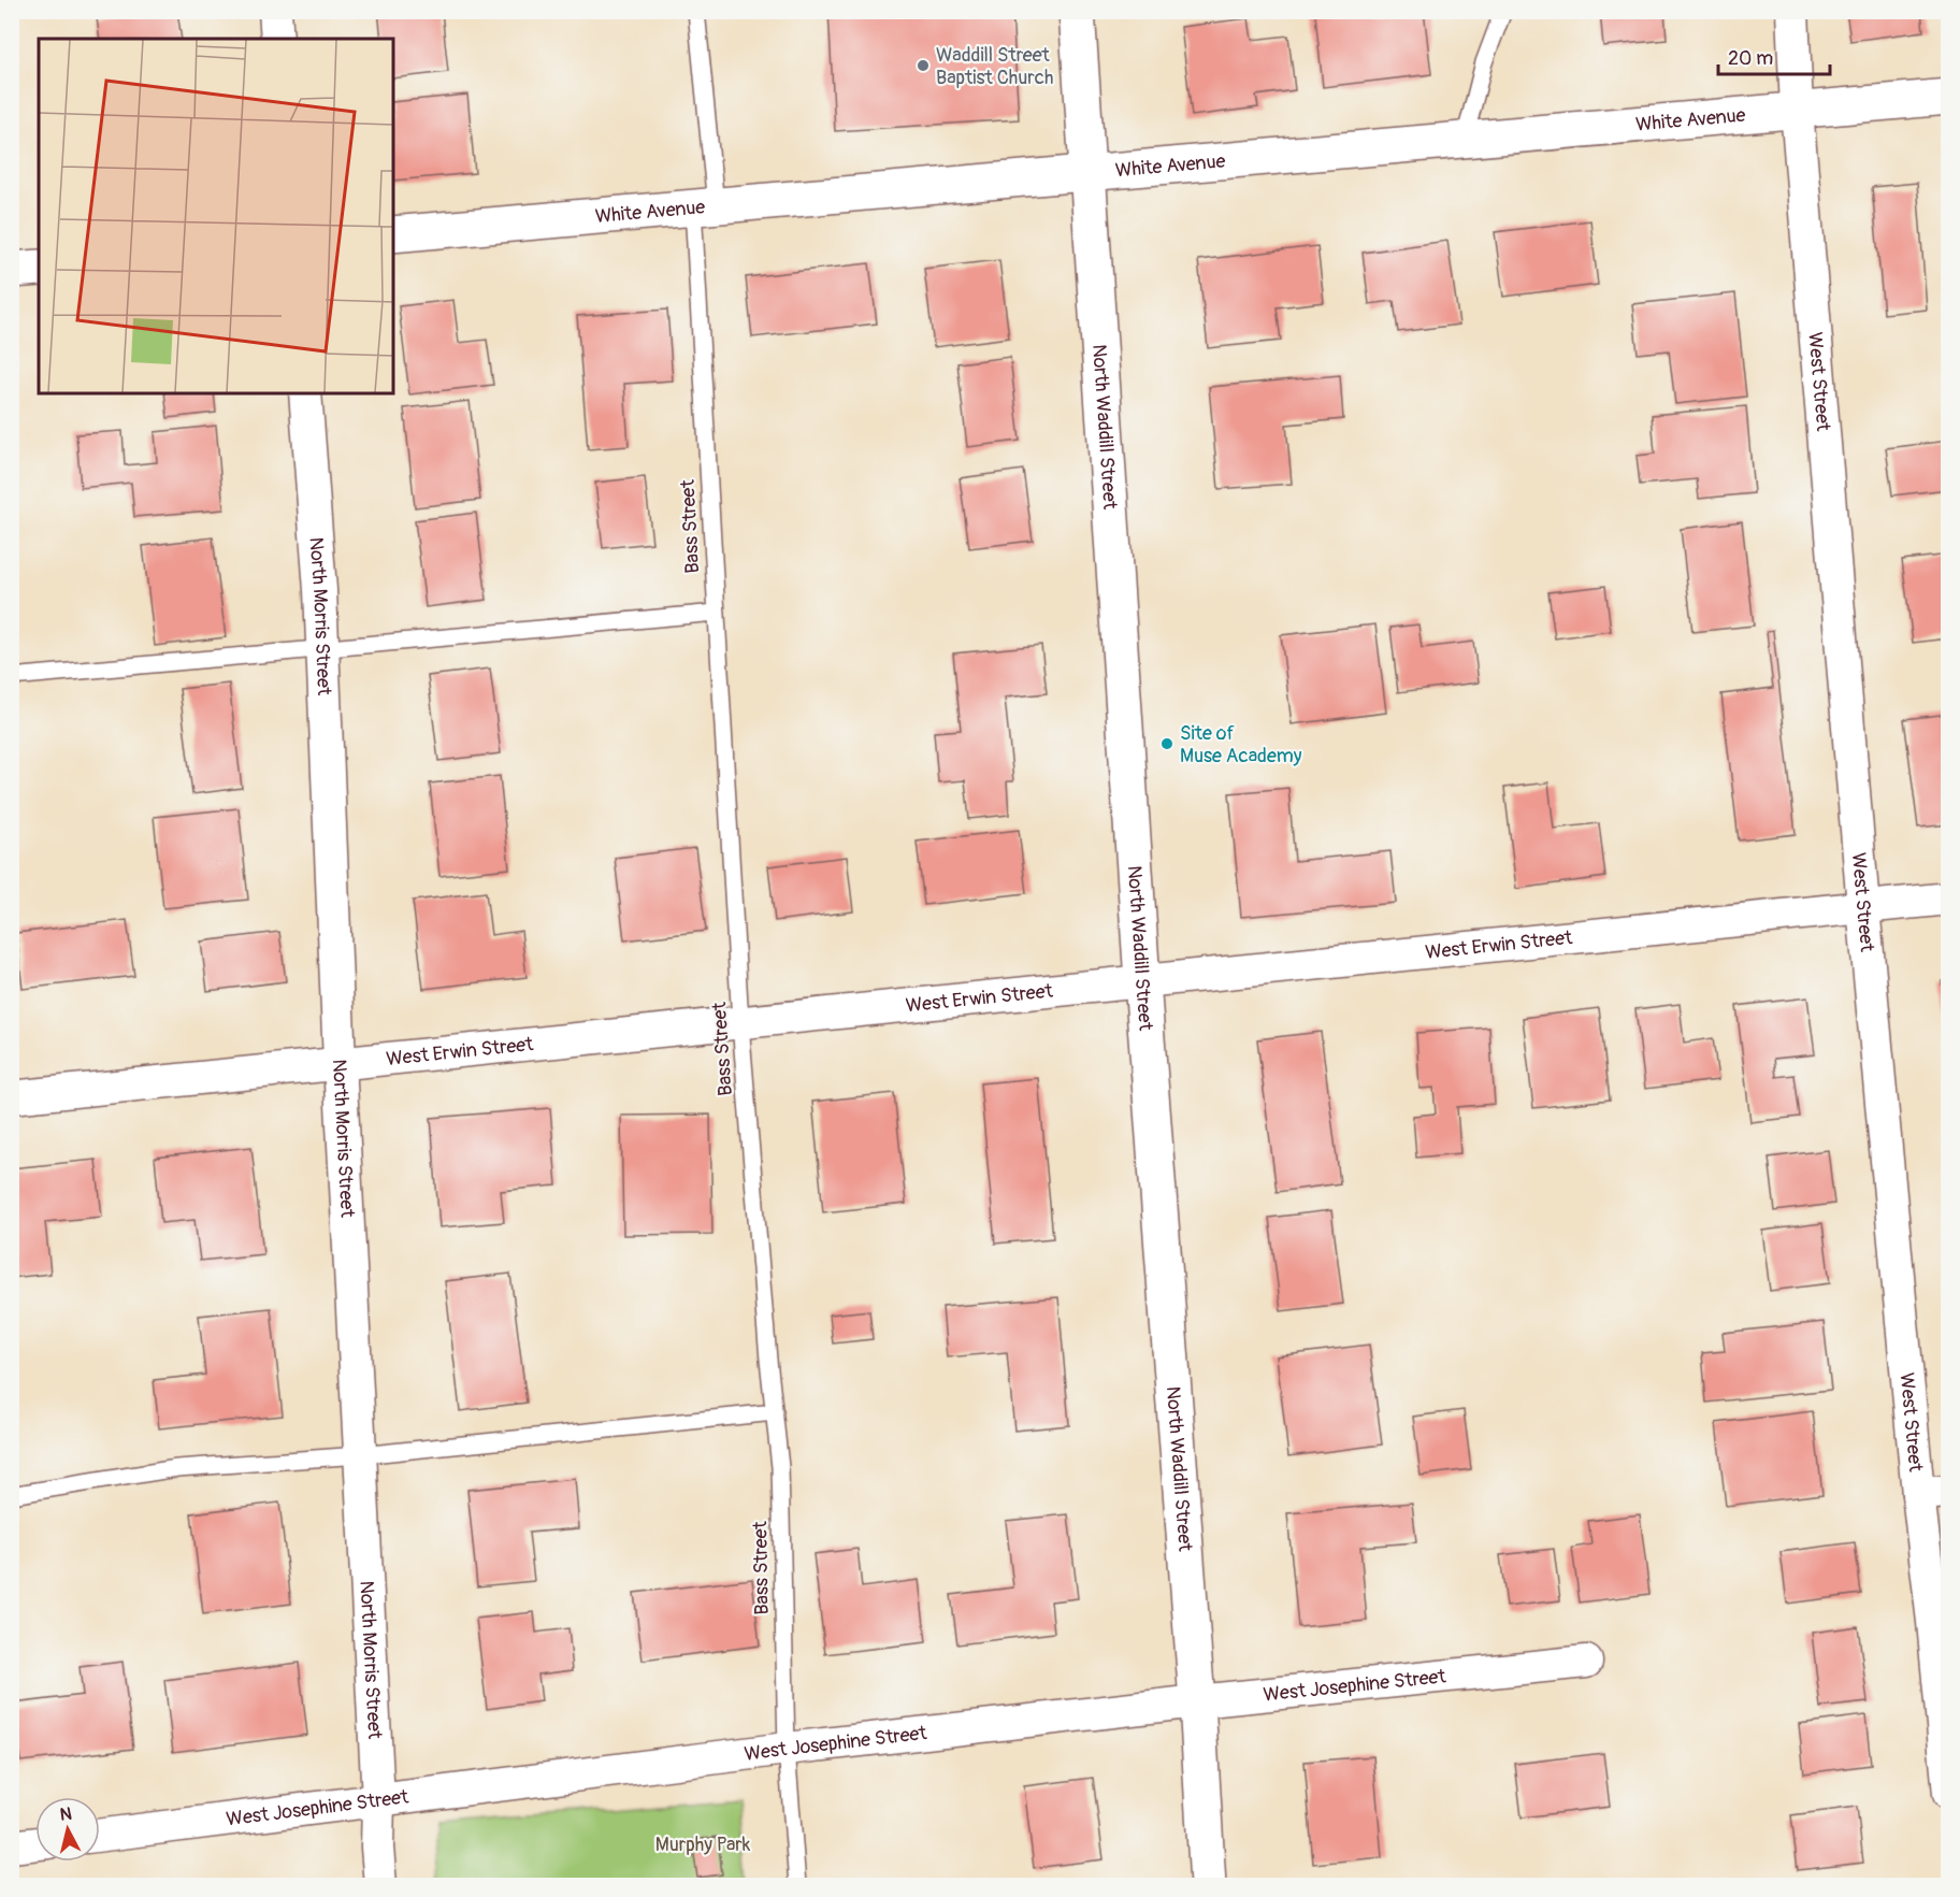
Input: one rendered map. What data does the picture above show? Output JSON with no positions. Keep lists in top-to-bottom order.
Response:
{
  "streets": {
    "street": [
      "White Avenue",
      "West Street",
      "North Waddill Street",
      "North Morris Street",
      "West Erwin Street",
      "West Josephine Street"
    ],
    "lane": ["Bass Street"]
  },
  "crossings": [
    ["White Avenue", "West Street"],
    ["White Avenue", "North Waddill Street"],
    ["White Avenue", "Bass Street"],
    ["West Street", "West Erwin Street"],
    ["North Waddill Street", "West Erwin Street"],
    ["North Waddill Street", "West Josephine Street"],
    ["Bass Street", "West Erwin Street"],
    ["Bass Street", "West Josephine Street"],
    ["North Morris Street", "West Erwin Street"],
    ["North Morris Street", "West Josephine Street"]
  ],
  "parks": ["Murphy Park"],
  "places": ["Waddill Street Baptist Church", "Site of Muse Academy"],
  "scale_bar": "20 m",
  "north": "top"
}
